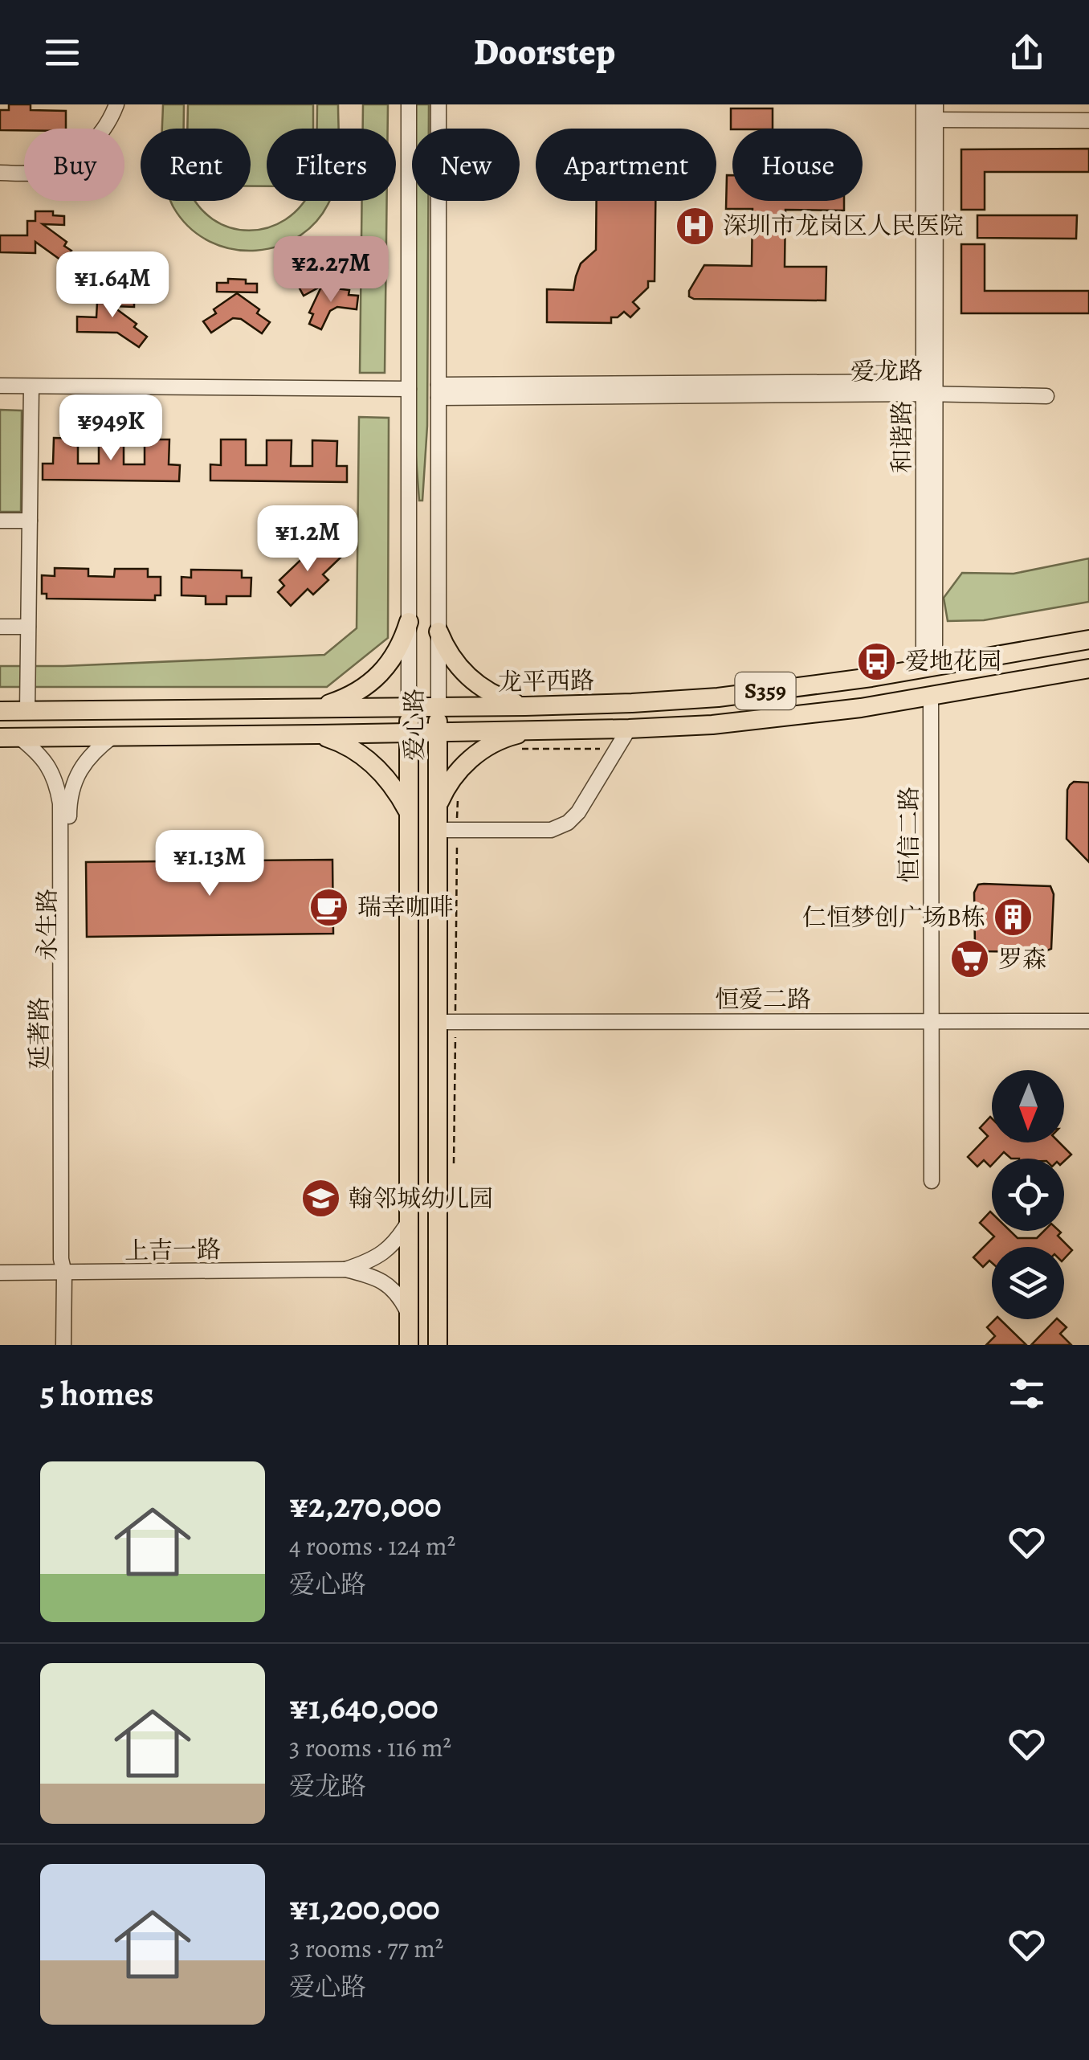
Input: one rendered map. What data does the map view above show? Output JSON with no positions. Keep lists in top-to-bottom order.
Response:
{
  "streets": {
    "main road": ["龙平西路", "S359", "爱心路"],
    "street": [
      "爱龙路",
      "和谐路",
      "恒信二路",
      "永生路",
      "恒爱二路",
      "延著路",
      "上吉一路"
    ]
  },
  "crossings": [
    ["爱龙路", "和谐路"],
    ["爱龙路", "爱心路"],
    ["和谐路", "龙平西路"],
    ["龙平西路", "爱心路"],
    ["龙平西路", "恒信二路"],
    ["龙平西路", "永生路"],
    ["龙平西路", "延著路"],
    ["爱心路", "恒爱二路"],
    ["爱心路", "上吉一路"],
    ["恒信二路", "恒爱二路"],
    ["永生路", "延著路"],
    ["永生路", "上吉一路"],
    ["延著路", "上吉一路"]
  ],
  "places": {
    "hospital": ["深圳市龙岗区人民医院"],
    "bus stop": ["爱地花园"],
    "cafe": ["瑞幸咖啡"],
    "building": ["仁恒梦创广场B栋"],
    "supermarket": ["罗森"],
    "school or university": ["翰邻城幼儿园"]
  },
  "north": "bottom",
  "page": {
    "header": "Doorstep",
    "chip": [
      "Buy",
      "Rent",
      "Filters",
      "New",
      "Apartment",
      "House"
    ],
    "price": [
      "¥2.27M",
      "¥1.64M",
      "¥949K",
      "¥1.2M",
      "¥1.13M"
    ],
    "heading": "5 homes",
    "list": [
      {
        "name": "¥2,270,000",
        "note": "4 rooms · 124 m² · 爱心路"
      },
      {
        "name": "¥1,640,000",
        "note": "3 rooms · 116 m² · 爱龙路"
      },
      {
        "name": "¥1,200,000",
        "note": "3 rooms · 77 m² · 爱心路"
      }
    ]
  }
}
